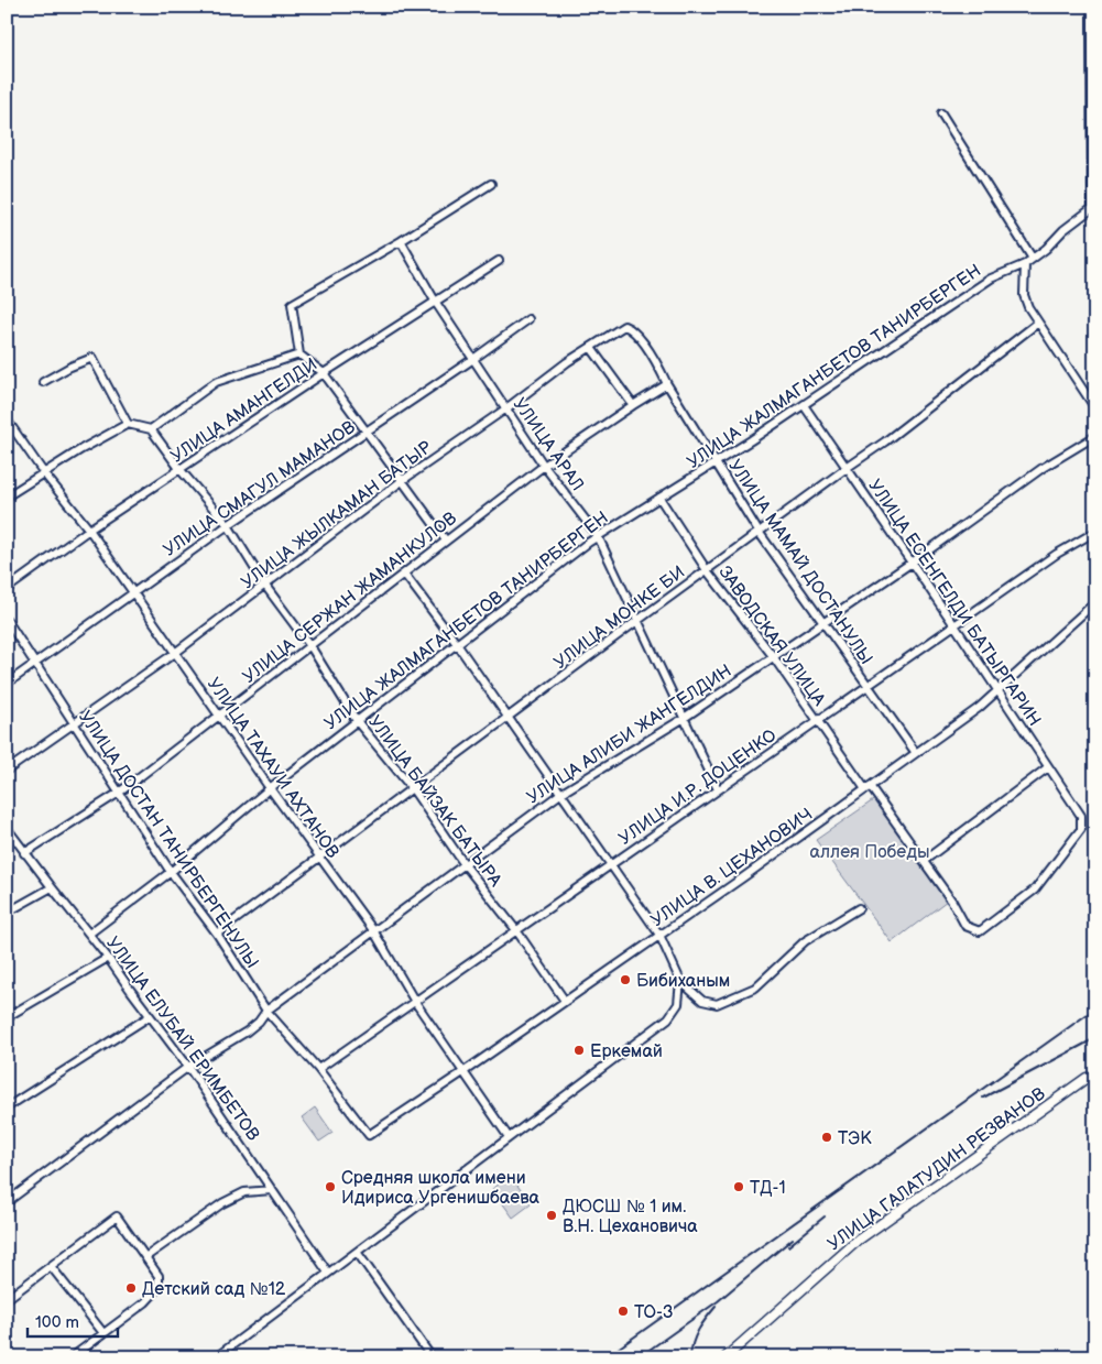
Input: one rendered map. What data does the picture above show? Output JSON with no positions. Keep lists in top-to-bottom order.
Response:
{
  "streets": {
    "street": [
      "УЛИЦА ЖАЛМАГАНБЕТОВ ТАНИРБЕРГЕН",
      "УЛИЦА АМАНГЕЛДИ",
      "УЛИЦА АРАЛ",
      "УЛИЦА СМАГУЛ МАМАНОВ",
      "УЛИЦА ЖЫЛКАМАН БАТЫР",
      "УЛИЦА МАМАЙ ДОСТАНУЛЫ",
      "УЛИЦА СЕРЖАН ЖАМАНКУЛОВ",
      "УЛИЦА ЕСЕНГЕЛДИ БАТЫРГАРИН",
      "УЛИЦА МОНКЕ БИ",
      "ЗАВОДСКАЯ УЛИЦА",
      "УЛИЦА АЛИБИ ЖАНГЕЛДИН",
      "УЛИЦА ТАХАУИ АХТАНОВ",
      "УЛИЦА И.Р. ДОЦЕНКО",
      "УЛИЦА БАЙЗАК БАТЫРА",
      "УЛИЦА ДОСТАН ТАНИРБЕРГЕНУЛЫ",
      "УЛИЦА В. ЦЕХАНОВИЧ",
      "УЛИЦА ЕЛУБАЙ ЕРИМБЕТОВ",
      "УЛИЦА ГАЛАТУДИН РЕЗВАНОВ"
    ]
  },
  "crossings": [
    ["УЛИЦА ЖАЛМАГАНБЕТОВ ТАНИРБЕРГЕН", "УЛИЦА АРАЛ"],
    ["УЛИЦА ЖАЛМАГАНБЕТОВ ТАНИРБЕРГЕН", "УЛИЦА МАМАЙ ДОСТАНУЛЫ"],
    ["УЛИЦА ЖАЛМАГАНБЕТОВ ТАНИРБЕРГЕН", "УЛИЦА ЕСЕНГЕЛДИ БАТЫРГАРИН"],
    ["УЛИЦА ЖАЛМАГАНБЕТОВ ТАНИРБЕРГЕН", "ЗАВОДСКАЯ УЛИЦА"],
    ["УЛИЦА ЖАЛМАГАНБЕТОВ ТАНИРБЕРГЕН", "УЛИЦА ТАХАУИ АХТАНОВ"],
    ["УЛИЦА ЖАЛМАГАНБЕТОВ ТАНИРБЕРГЕН", "УЛИЦА БАЙЗАК БАТЫРА"],
    ["УЛИЦА ЖАЛМАГАНБЕТОВ ТАНИРБЕРГЕН", "УЛИЦА ДОСТАН ТАНИРБЕРГЕНУЛЫ"],
    ["УЛИЦА ЖАЛМАГАНБЕТОВ ТАНИРБЕРГЕН", "УЛИЦА ЕЛУБАЙ ЕРИМБЕТОВ"],
    ["УЛИЦА АМАНГЕЛДИ", "УЛИЦА АРАЛ"],
    ["УЛИЦА АМАНГЕЛДИ", "УЛИЦА ТАХАУИ АХТАНОВ"],
    ["УЛИЦА АМАНГЕЛДИ", "УЛИЦА БАЙЗАК БАТЫРА"],
    ["УЛИЦА АРАЛ", "УЛИЦА СМАГУЛ МАМАНОВ"],
    ["УЛИЦА АРАЛ", "УЛИЦА ЖЫЛКАМАН БАТЫР"],
    ["УЛИЦА АРАЛ", "УЛИЦА СЕРЖАН ЖАМАНКУЛОВ"],
    ["УЛИЦА АРАЛ", "УЛИЦА МОНКЕ БИ"],
    ["УЛИЦА АРАЛ", "УЛИЦА АЛИБИ ЖАНГЕЛДИН"],
    ["УЛИЦА АРАЛ", "УЛИЦА И.Р. ДОЦЕНКО"],
    ["УЛИЦА СМАГУЛ МАМАНОВ", "УЛИЦА ТАХАУИ АХТАНОВ"],
    ["УЛИЦА СМАГУЛ МАМАНОВ", "УЛИЦА БАЙЗАК БАТЫРА"],
    ["УЛИЦА СМАГУЛ МАМАНОВ", "УЛИЦА ДОСТАН ТАНИРБЕРГЕНУЛЫ"],
    ["УЛИЦА ЖЫЛКАМАН БАТЫР", "УЛИЦА МАМАЙ ДОСТАНУЛЫ"],
    ["УЛИЦА ЖЫЛКАМАН БАТЫР", "УЛИЦА СЕРЖАН ЖАМАНКУЛОВ"],
    ["УЛИЦА ЖЫЛКАМАН БАТЫР", "УЛИЦА ТАХАУИ АХТАНОВ"],
    ["УЛИЦА ЖЫЛКАМАН БАТЫР", "УЛИЦА БАЙЗАК БАТЫРА"],
    ["УЛИЦА ЖЫЛКАМАН БАТЫР", "УЛИЦА ДОСТАН ТАНИРБЕРГЕНУЛЫ"],
    ["УЛИЦА МАМАЙ ДОСТАНУЛЫ", "УЛИЦА СЕРЖАН ЖАМАНКУЛОВ"],
    ["УЛИЦА МАМАЙ ДОСТАНУЛЫ", "УЛИЦА МОНКЕ БИ"],
    ["УЛИЦА МАМАЙ ДОСТАНУЛЫ", "УЛИЦА АЛИБИ ЖАНГЕЛДИН"],
    ["УЛИЦА МАМАЙ ДОСТАНУЛЫ", "УЛИЦА И.Р. ДОЦЕНКО"],
    ["УЛИЦА МАМАЙ ДОСТАНУЛЫ", "УЛИЦА В. ЦЕХАНОВИЧ"],
    ["УЛИЦА СЕРЖАН ЖАМАНКУЛОВ", "УЛИЦА ТАХАУИ АХТАНОВ"],
    ["УЛИЦА СЕРЖАН ЖАМАНКУЛОВ", "УЛИЦА БАЙЗАК БАТЫРА"],
    ["УЛИЦА СЕРЖАН ЖАМАНКУЛОВ", "УЛИЦА ДОСТАН ТАНИРБЕРГЕНУЛЫ"],
    ["УЛИЦА СЕРЖАН ЖАМАНКУЛОВ", "УЛИЦА ЕЛУБАЙ ЕРИМБЕТОВ"],
    ["УЛИЦА ЕСЕНГЕЛДИ БАТЫРГАРИН", "УЛИЦА МОНКЕ БИ"],
    ["УЛИЦА ЕСЕНГЕЛДИ БАТЫРГАРИН", "ЗАВОДСКАЯ УЛИЦА"],
    ["УЛИЦА ЕСЕНГЕЛДИ БАТЫРГАРИН", "УЛИЦА АЛИБИ ЖАНГЕЛДИН"],
    ["УЛИЦА ЕСЕНГЕЛДИ БАТЫРГАРИН", "УЛИЦА И.Р. ДОЦЕНКО"],
    ["УЛИЦА ЕСЕНГЕЛДИ БАТЫРГАРИН", "УЛИЦА В. ЦЕХАНОВИЧ"],
    ["УЛИЦА МОНКЕ БИ", "ЗАВОДСКАЯ УЛИЦА"],
    ["УЛИЦА МОНКЕ БИ", "УЛИЦА ТАХАУИ АХТАНОВ"],
    ["УЛИЦА МОНКЕ БИ", "УЛИЦА БАЙЗАК БАТЫРА"],
    ["УЛИЦА МОНКЕ БИ", "УЛИЦА ДОСТАН ТАНИРБЕРГЕНУЛЫ"],
    ["ЗАВОДСКАЯ УЛИЦА", "УЛИЦА АЛИБИ ЖАНГЕЛДИН"],
    ["ЗАВОДСКАЯ УЛИЦА", "УЛИЦА И.Р. ДОЦЕНКО"],
    ["ЗАВОДСКАЯ УЛИЦА", "УЛИЦА В. ЦЕХАНОВИЧ"],
    ["УЛИЦА АЛИБИ ЖАНГЕЛДИН", "УЛИЦА ТАХАУИ АХТАНОВ"],
    ["УЛИЦА АЛИБИ ЖАНГЕЛДИН", "УЛИЦА БАЙЗАК БАТЫРА"],
    ["УЛИЦА АЛИБИ ЖАНГЕЛДИН", "УЛИЦА ДОСТАН ТАНИРБЕРГЕНУЛЫ"],
    ["УЛИЦА АЛИБИ ЖАНГЕЛДИН", "УЛИЦА ЕЛУБАЙ ЕРИМБЕТОВ"],
    ["УЛИЦА ТАХАУИ АХТАНОВ", "УЛИЦА И.Р. ДОЦЕНКО"],
    ["УЛИЦА ТАХАУИ АХТАНОВ", "УЛИЦА В. ЦЕХАНОВИЧ"],
    ["УЛИЦА И.Р. ДОЦЕНКО", "УЛИЦА БАЙЗАК БАТЫРА"],
    ["УЛИЦА И.Р. ДОЦЕНКО", "УЛИЦА ДОСТАН ТАНИРБЕРГЕНУЛЫ"],
    ["УЛИЦА БАЙЗАК БАТЫРА", "УЛИЦА В. ЦЕХАНОВИЧ"],
    ["УЛИЦА ДОСТАН ТАНИРБЕРГЕНУЛЫ", "УЛИЦА В. ЦЕХАНОВИЧ"]
  ],
  "parks": ["аллея Победы"],
  "places": [
    "Бибиханым",
    "Еркемай",
    "ТЭК",
    "Средняя школа имени Идириса Ургенишбаева",
    "ТД-1",
    "ДЮСШ № 1 им. В.Н. Цехановича",
    "Детский сад №12",
    "ТО-3"
  ],
  "scale_bar": "100 m"
}
